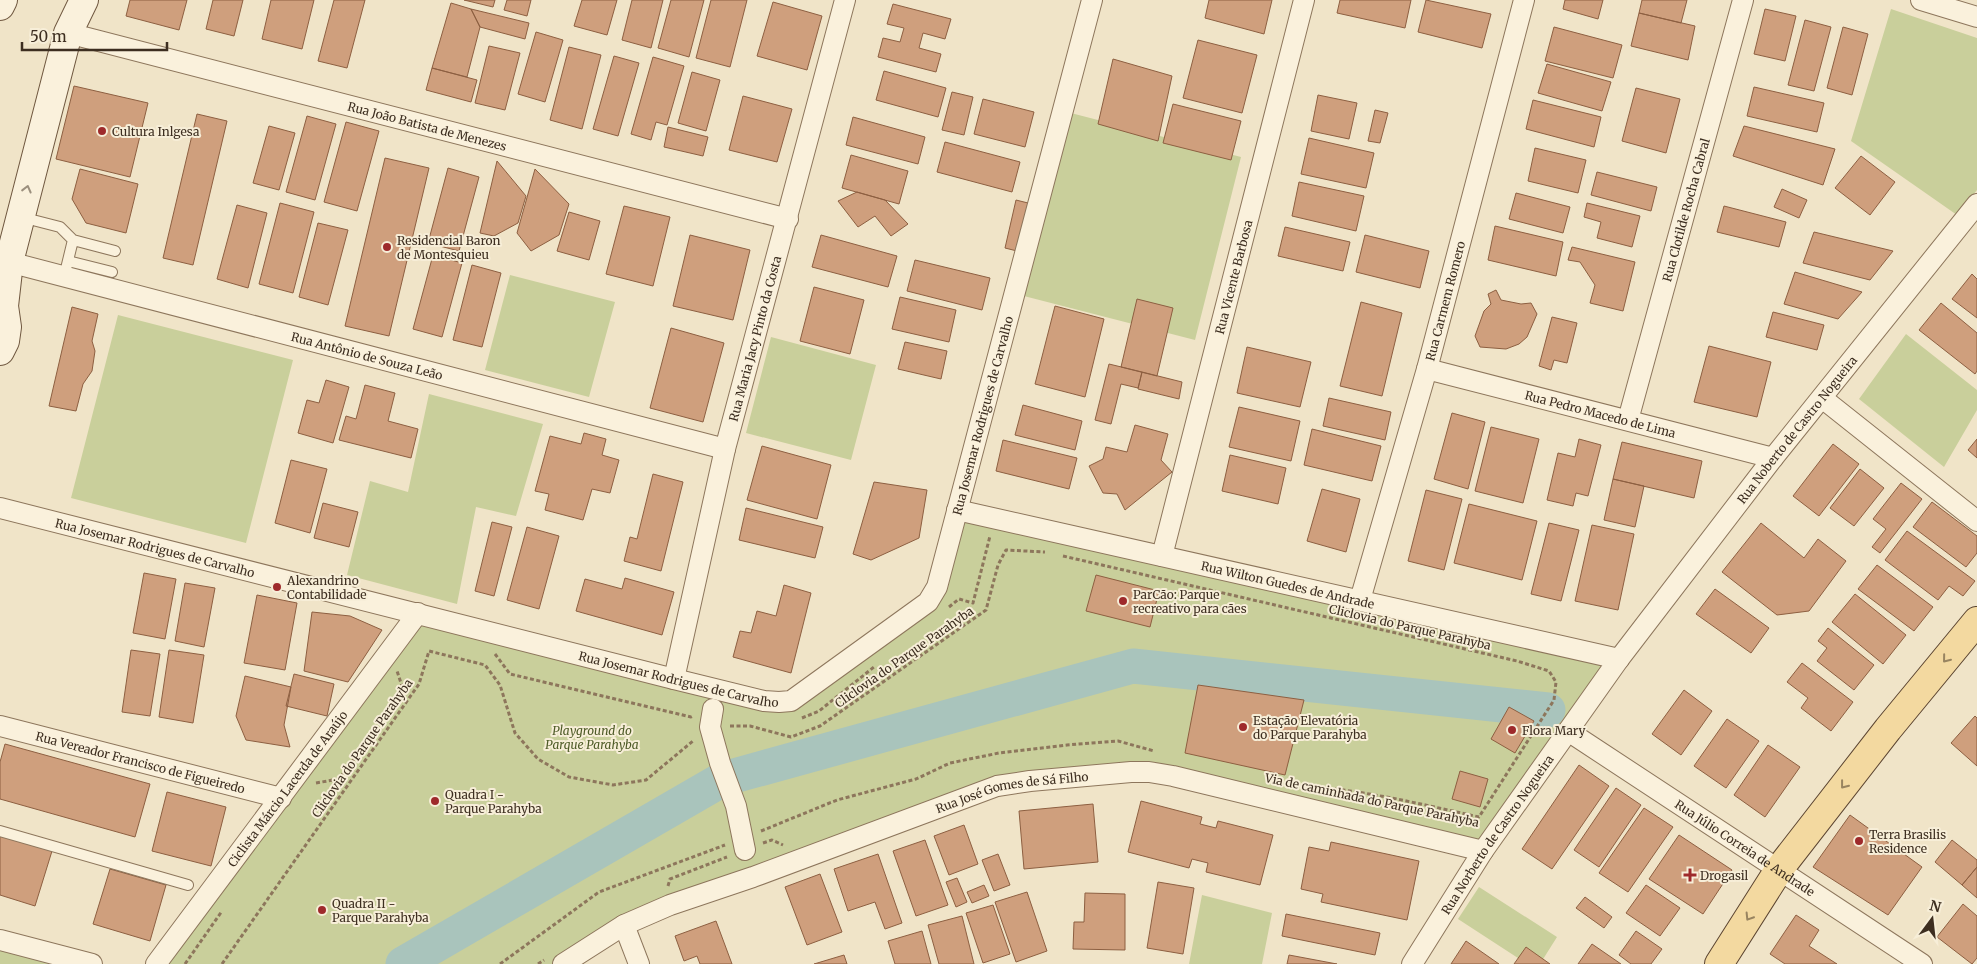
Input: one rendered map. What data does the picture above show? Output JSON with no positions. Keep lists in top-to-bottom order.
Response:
{
  "streets": {
    "street": [
      "Rua João Batista de Menezes",
      "Rua Clotilde Rocha Cabral",
      "Rua Vicente Barbosa",
      "Rua Carmem Romero",
      "Rua Maria Jacy Pinto da Costa",
      "Rua Antônio de Souza Leão",
      "Rua Pedro Macedo de Lima",
      "Rua Josemar Rodrigues de Carvalho",
      "Rua Noberto de Castro Nogueira",
      "Rua Wilton Guedes de Andrade",
      "Rua Vereador Francisco de Figueiredo",
      "Ciclista Márcio Lacerda de Araújo",
      "Rua José Gomes de Sá Filho",
      "Rua Norberto de Castro Nogueira",
      "Rua Júlio Correia de Andrade"
    ],
    "path": ["Cliclovia do Parque Parahyba"]
  },
  "crossings": [
    ["Rua João Batista de Menezes", "Rua Maria Jacy Pinto da Costa"],
    ["Rua Clotilde Rocha Cabral", "Rua Pedro Macedo de Lima"],
    ["Rua Vicente Barbosa", "Rua Wilton Guedes de Andrade"],
    ["Rua Carmem Romero", "Rua Pedro Macedo de Lima"],
    ["Rua Carmem Romero", "Rua Wilton Guedes de Andrade"],
    ["Rua Maria Jacy Pinto da Costa", "Rua Antônio de Souza Leão"],
    ["Rua Maria Jacy Pinto da Costa", "Rua Josemar Rodrigues de Carvalho"],
    ["Rua Pedro Macedo de Lima", "Rua Noberto de Castro Nogueira"],
    ["Rua Josemar Rodrigues de Carvalho", "Rua Wilton Guedes de Andrade"],
    ["Rua Josemar Rodrigues de Carvalho", "Ciclista Márcio Lacerda de Araújo"],
    ["Rua Noberto de Castro Nogueira", "Rua Wilton Guedes de Andrade"],
    ["Rua Noberto de Castro Nogueira", "Rua Norberto de Castro Nogueira"],
    ["Rua Wilton Guedes de Andrade", "Rua Norberto de Castro Nogueira"],
    ["Rua Vereador Francisco de Figueiredo", "Ciclista Márcio Lacerda de Araújo"],
    ["Rua José Gomes de Sá Filho", "Rua Norberto de Castro Nogueira"],
    ["Rua Norberto de Castro Nogueira", "Rua Júlio Correia de Andrade"]
  ],
  "parks": ["Playground do Parque Parahyba"],
  "places": {
    "other": [
      "Cultura Inlgesa",
      "Residencial Baron de Montesquieu",
      "Alexandrino Contabilidade",
      "ParCão: Parque recreativo para cães",
      "Estação Elevatória do Parque Parahyba",
      "Flora Mary",
      "Quadra I - Parque Parahyba",
      "Terra Brasilis Residence",
      "Quadra II - Parque Parahyba"
    ],
    "health": ["Drogasil"]
  },
  "scale_bar": "50 m",
  "north": "top"
}
